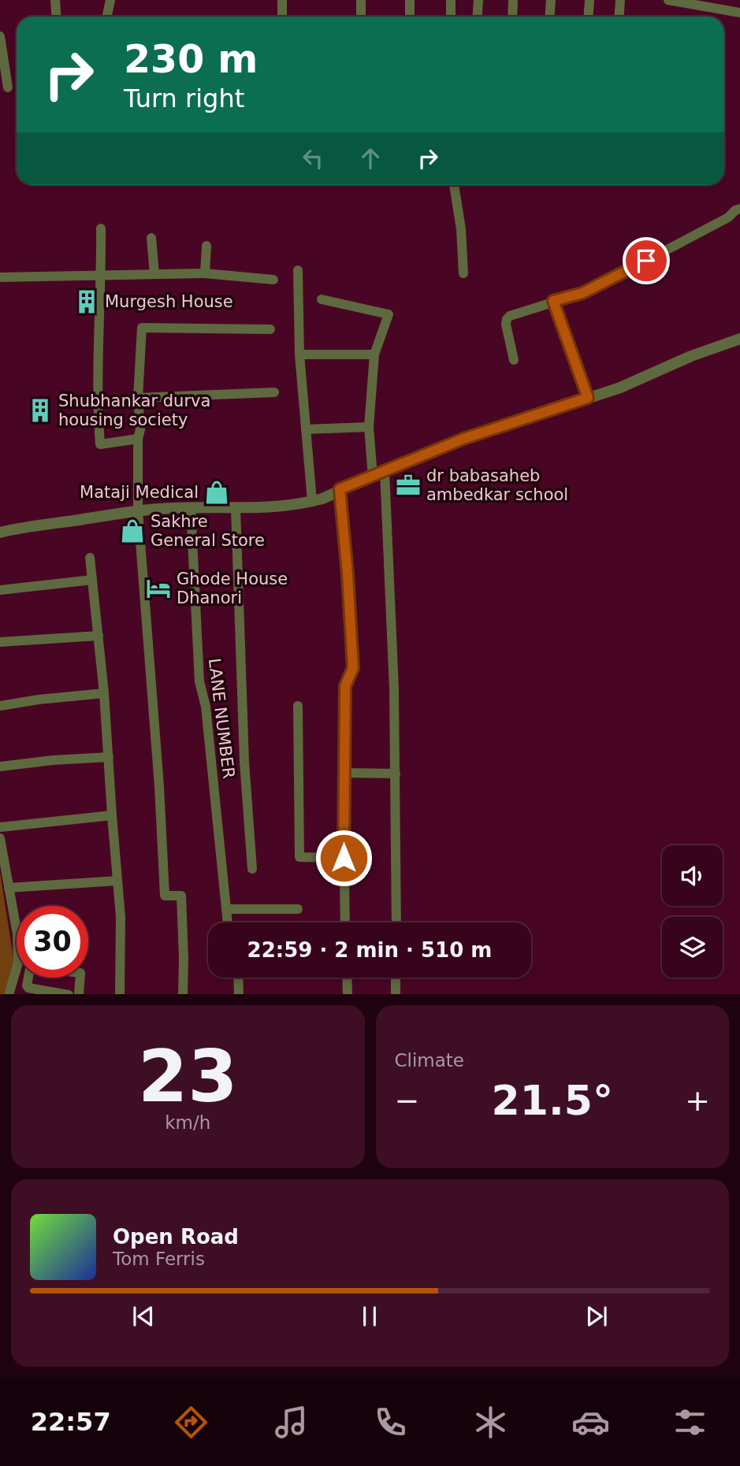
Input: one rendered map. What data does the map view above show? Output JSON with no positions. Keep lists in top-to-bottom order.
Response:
{
  "streets": {
    "street": ["LANE NUMBER"]
  },
  "places": {
    "building": ["Murgesh House", "Shubhankar durva housing society"],
    "office": ["dr babasaheb ambedkar school"],
    "shop": ["Mataji Medical", "Sakhre General Store"],
    "hotel": ["Ghode House Dhanori"]
  },
  "page": {
    "turn": ["230 m", "Turn right"],
    "limit": "30",
    "trip": "22:59 · 2 min · 510 m",
    "tile": [
      ["23", "km/h"],
      "Climate"
    ],
    "heat": ["−", "21.5°", "+"],
    "song": ["Open Road", "Tom Ferris"],
    "tabs": "22:57"
  }
}
